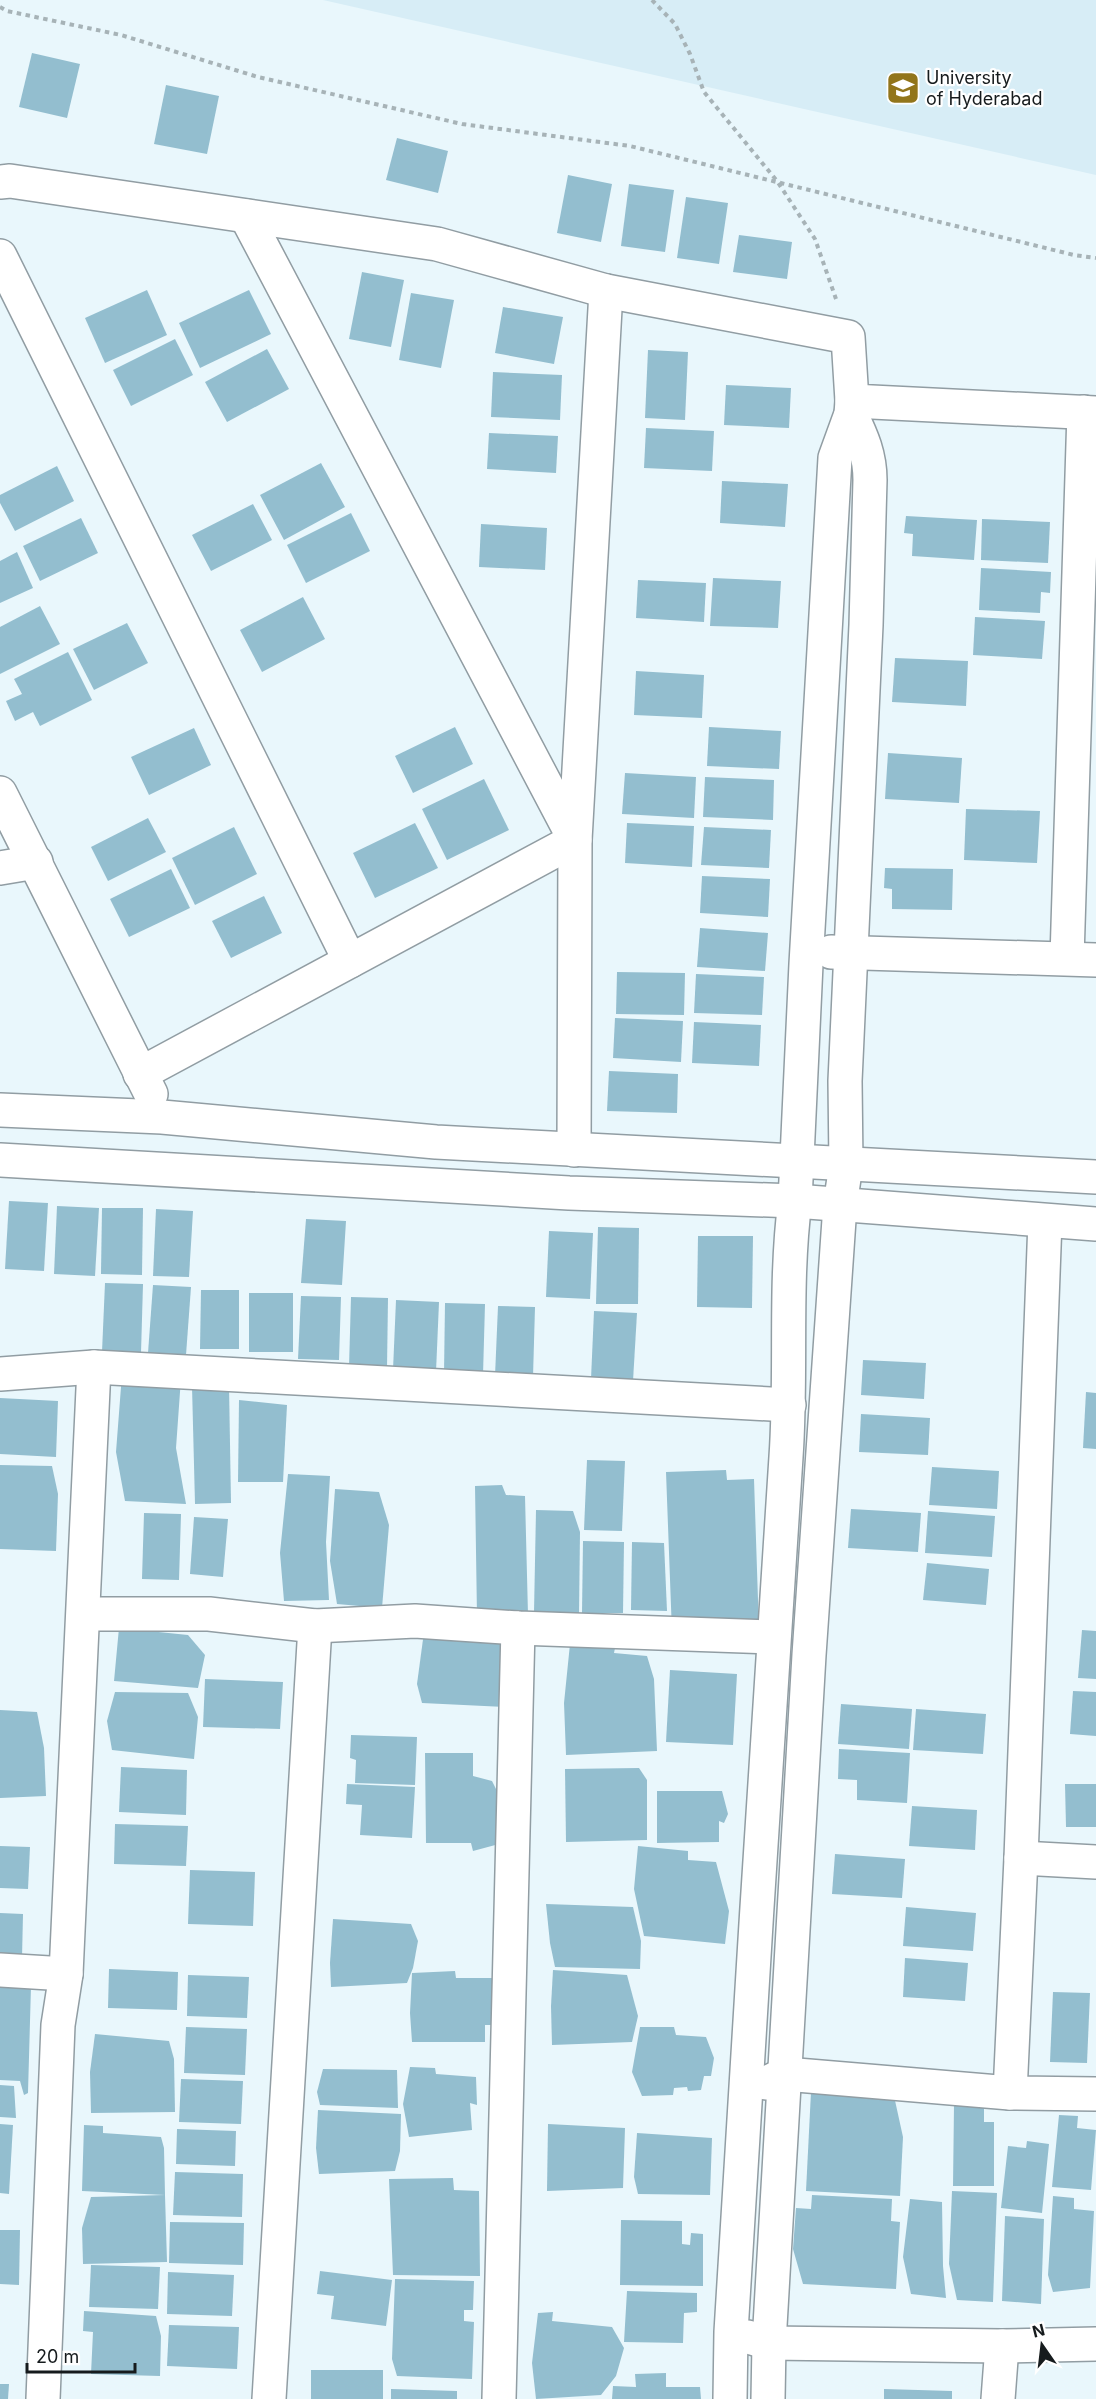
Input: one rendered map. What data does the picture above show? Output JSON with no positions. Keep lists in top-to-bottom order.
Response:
{
  "places": {
    "school or university": ["University of Hyderabad"]
  },
  "scale_bar": "20 m",
  "north": "top"
}
